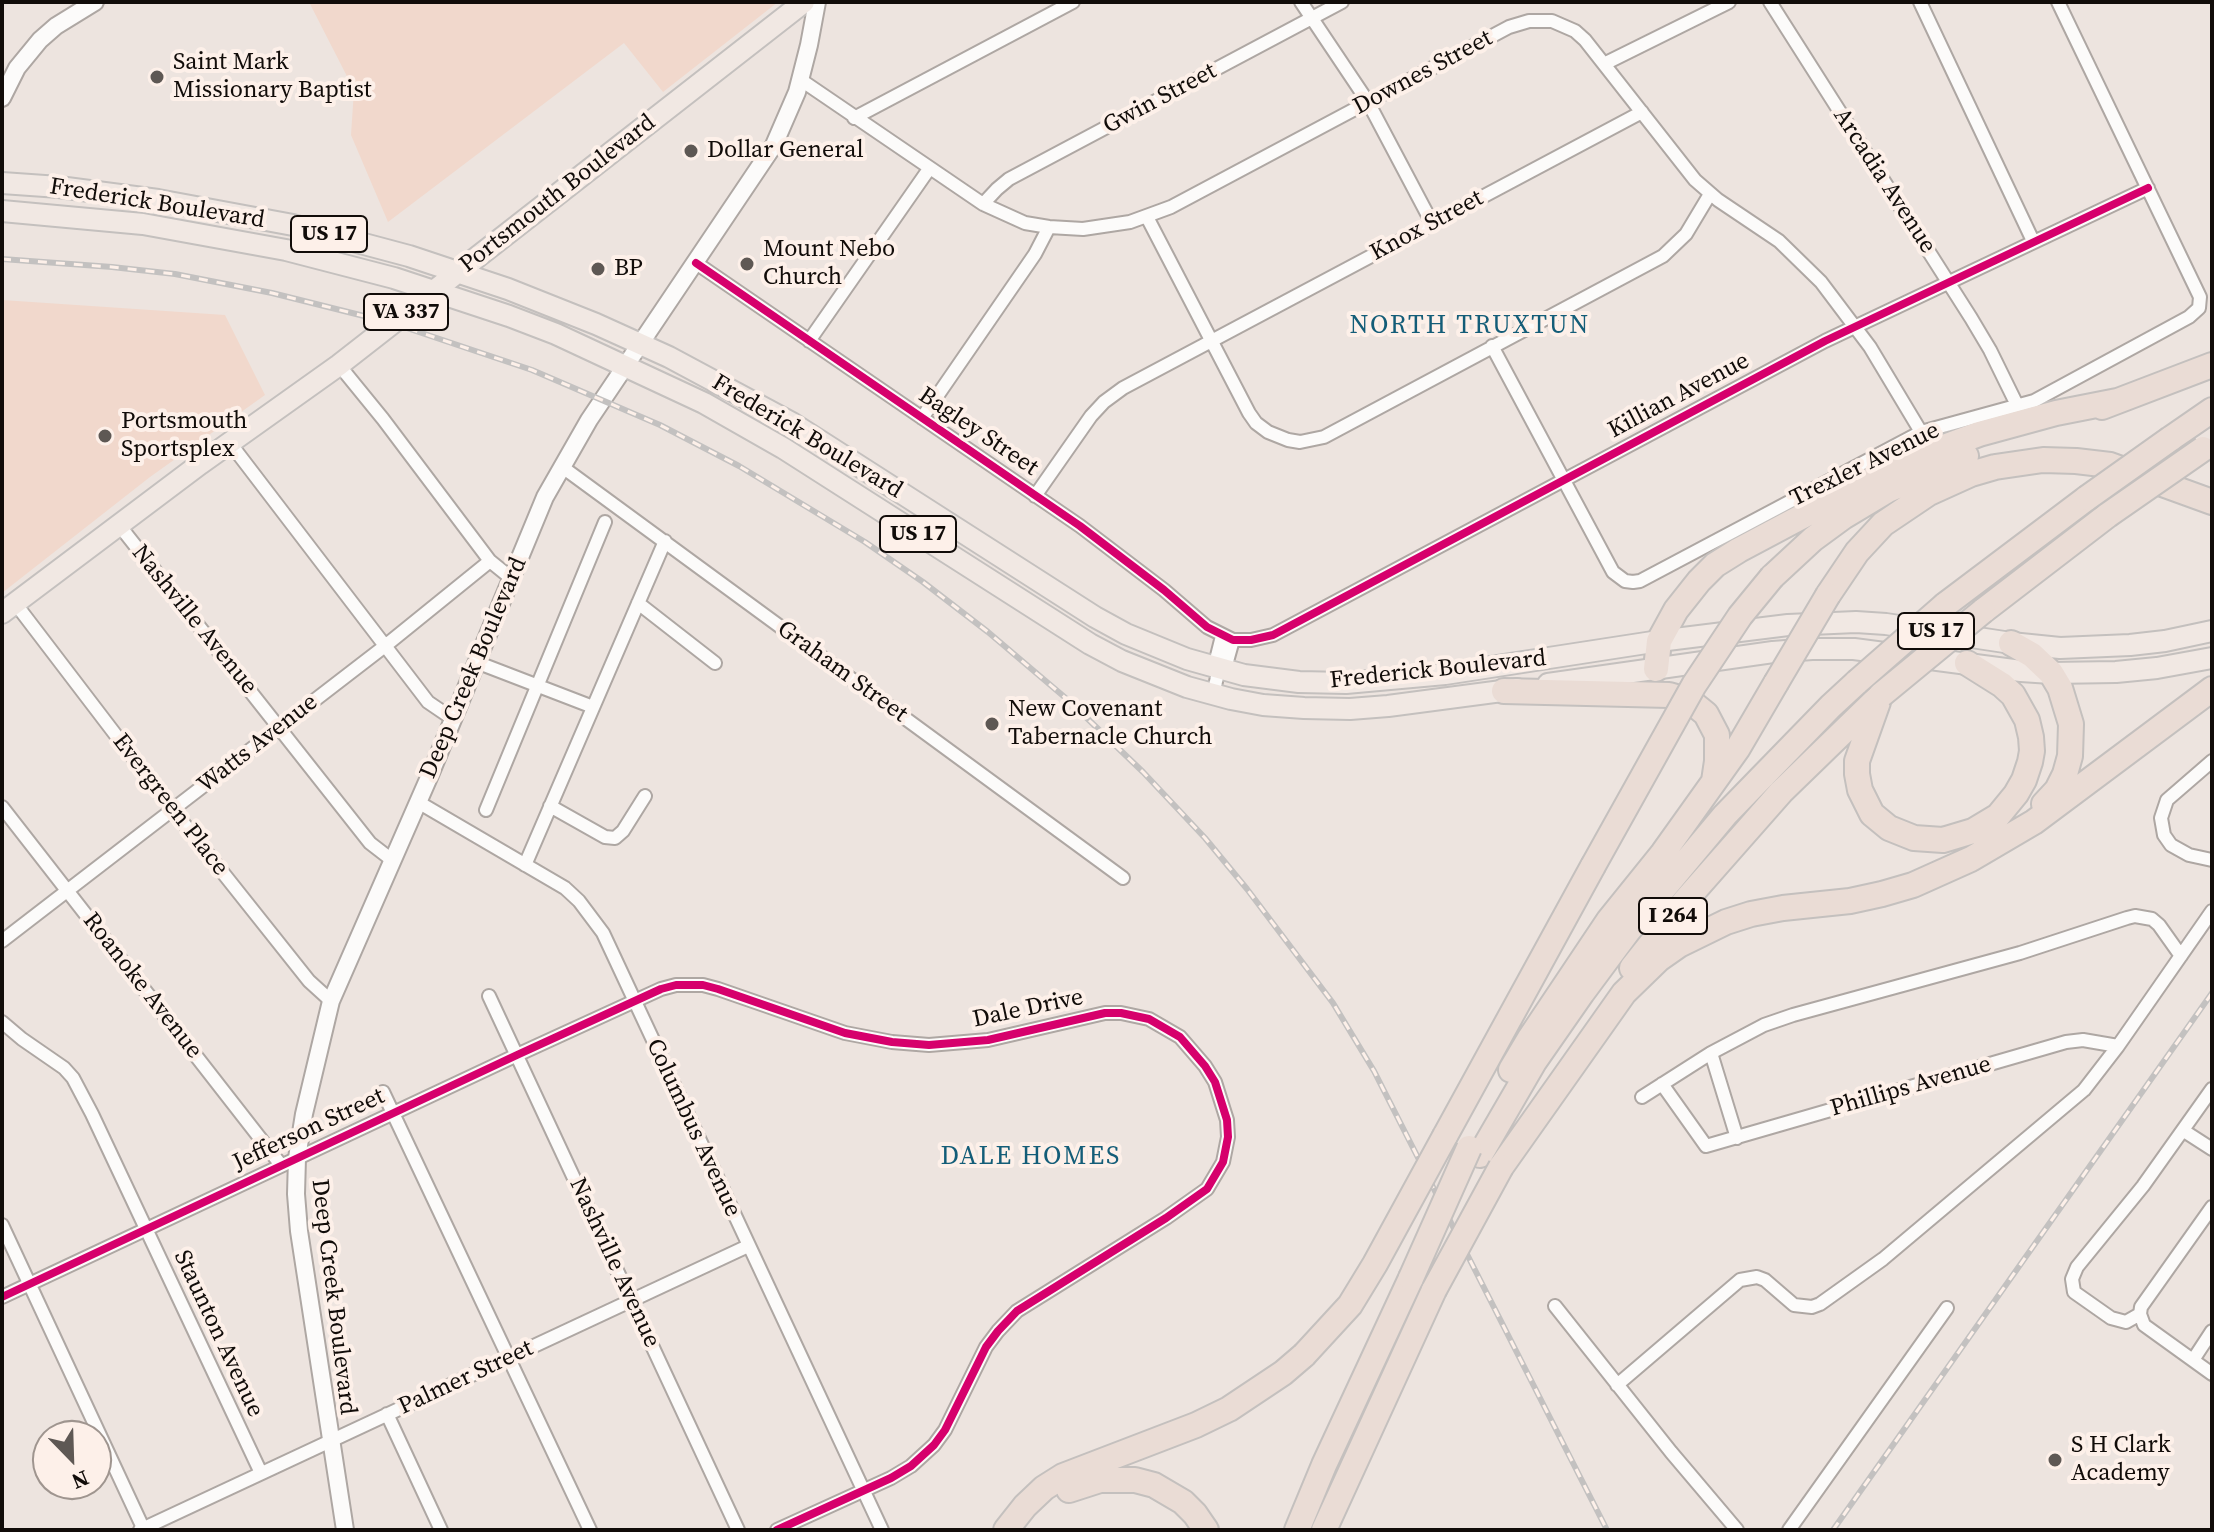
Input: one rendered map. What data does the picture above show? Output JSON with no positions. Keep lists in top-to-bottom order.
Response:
{
  "streets": {
    "highway": ["I 264"],
    "main road": [
      "Portsmouth Boulevard",
      "Frederick Boulevard",
      "US 17",
      "VA 337"
    ],
    "street": [
      "Downes Street",
      "Gwin Street",
      "Arcadia Avenue",
      "Knox Street",
      "Killian Avenue",
      "Bagley Street",
      "Trexler Avenue",
      "Nashville Avenue",
      "Deep Creek Boulevard",
      "Graham Street",
      "Watts Avenue",
      "Evergreen Place",
      "Roanoke Avenue",
      "Dale Drive",
      "Phillips Avenue",
      "Columbus Avenue",
      "Jefferson Street",
      "Staunton Avenue",
      "Palmer Street"
    ]
  },
  "crossings": [
    ["Downes Street", "Gwin Street"],
    ["Downes Street", "Knox Street"],
    ["Downes Street", "Killian Avenue"],
    ["Downes Street", "Trexler Avenue"],
    ["Downes Street", "Deep Creek Boulevard"],
    ["Arcadia Avenue", "Killian Avenue"],
    ["Arcadia Avenue", "Trexler Avenue"],
    ["Portsmouth Boulevard", "Frederick Boulevard"],
    ["Portsmouth Boulevard", "Nashville Avenue"],
    ["Portsmouth Boulevard", "Evergreen Place"],
    ["Frederick Boulevard", "Deep Creek Boulevard"],
    ["Knox Street", "Bagley Street"],
    ["Killian Avenue", "Bagley Street"],
    ["Killian Avenue", "Trexler Avenue"],
    ["Bagley Street", "Deep Creek Boulevard"],
    ["Nashville Avenue", "Deep Creek Boulevard"],
    ["Nashville Avenue", "Watts Avenue"],
    ["Nashville Avenue", "Jefferson Street"],
    ["Nashville Avenue", "Palmer Street"],
    ["Deep Creek Boulevard", "Graham Street"],
    ["Deep Creek Boulevard", "Evergreen Place"],
    ["Deep Creek Boulevard", "Columbus Avenue"],
    ["Deep Creek Boulevard", "Jefferson Street"],
    ["Deep Creek Boulevard", "Palmer Street"],
    ["Watts Avenue", "Evergreen Place"],
    ["Watts Avenue", "Roanoke Avenue"],
    ["Roanoke Avenue", "Jefferson Street"],
    ["Dale Drive", "Columbus Avenue"],
    ["Dale Drive", "Jefferson Street"],
    ["Columbus Avenue", "Jefferson Street"],
    ["Columbus Avenue", "Palmer Street"],
    ["Jefferson Street", "Staunton Avenue"],
    ["Staunton Avenue", "Palmer Street"]
  ],
  "districts": ["NORTH TRUXTUN", "DALE HOMES"],
  "places": [
    "Saint Mark Missionary Baptist",
    "Dollar General",
    "Mount Nebo Church",
    "BP",
    "Portsmouth Sportsplex",
    "New Covenant Tabernacle Church",
    "S H Clark Academy"
  ],
  "north": "bottom right"
}
